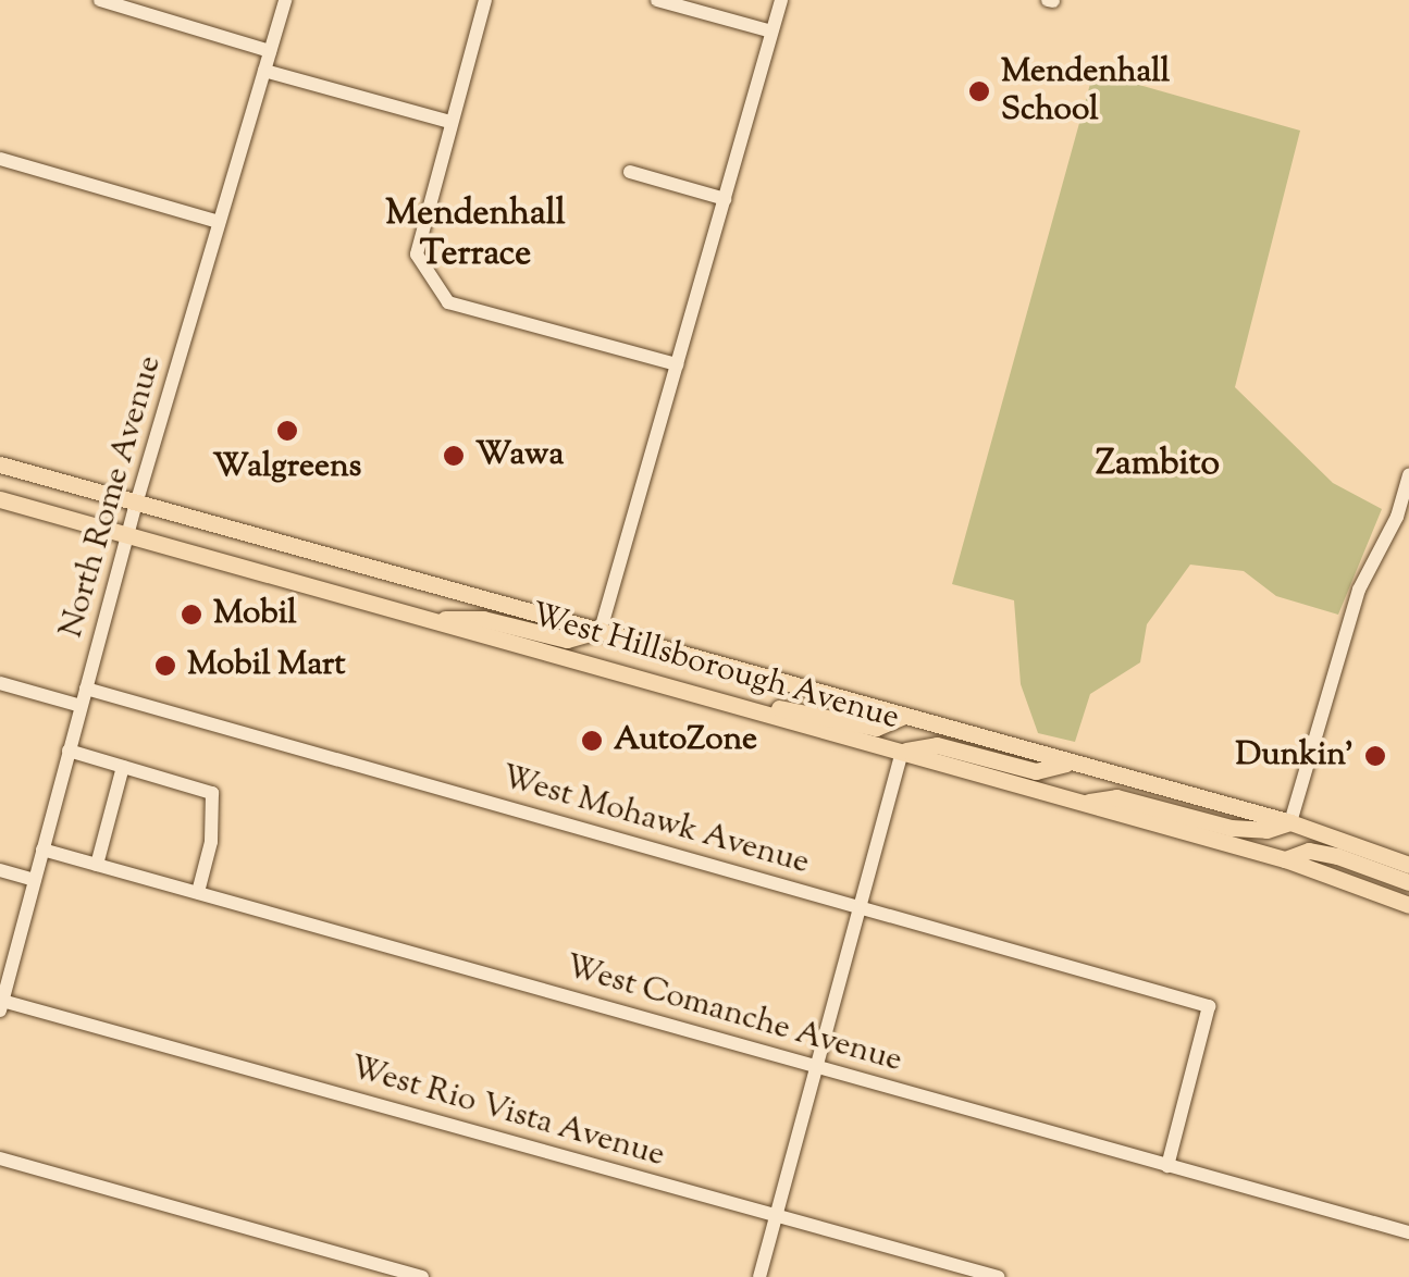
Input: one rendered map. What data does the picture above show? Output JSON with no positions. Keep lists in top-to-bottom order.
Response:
{
  "streets": {
    "main road": ["West Hillsborough Avenue"],
    "street": [
      "North Rome Avenue",
      "West Mohawk Avenue",
      "West Comanche Avenue",
      "West Rio Vista Avenue"
    ]
  },
  "crossings": [
    ["North Rome Avenue", "West Hillsborough Avenue"],
    ["North Rome Avenue", "West Mohawk Avenue"],
    ["North Rome Avenue", "West Comanche Avenue"],
    ["North Rome Avenue", "West Rio Vista Avenue"],
    ["West Mohawk Avenue", "West Comanche Avenue"]
  ],
  "districts": ["Mendenhall Terrace", "Zambito"],
  "places": [
    "Mendenhall School",
    "Walgreens",
    "Wawa",
    "Mobil",
    "Mobil Mart",
    "AutoZone",
    "Dunkin'"
  ]
}
